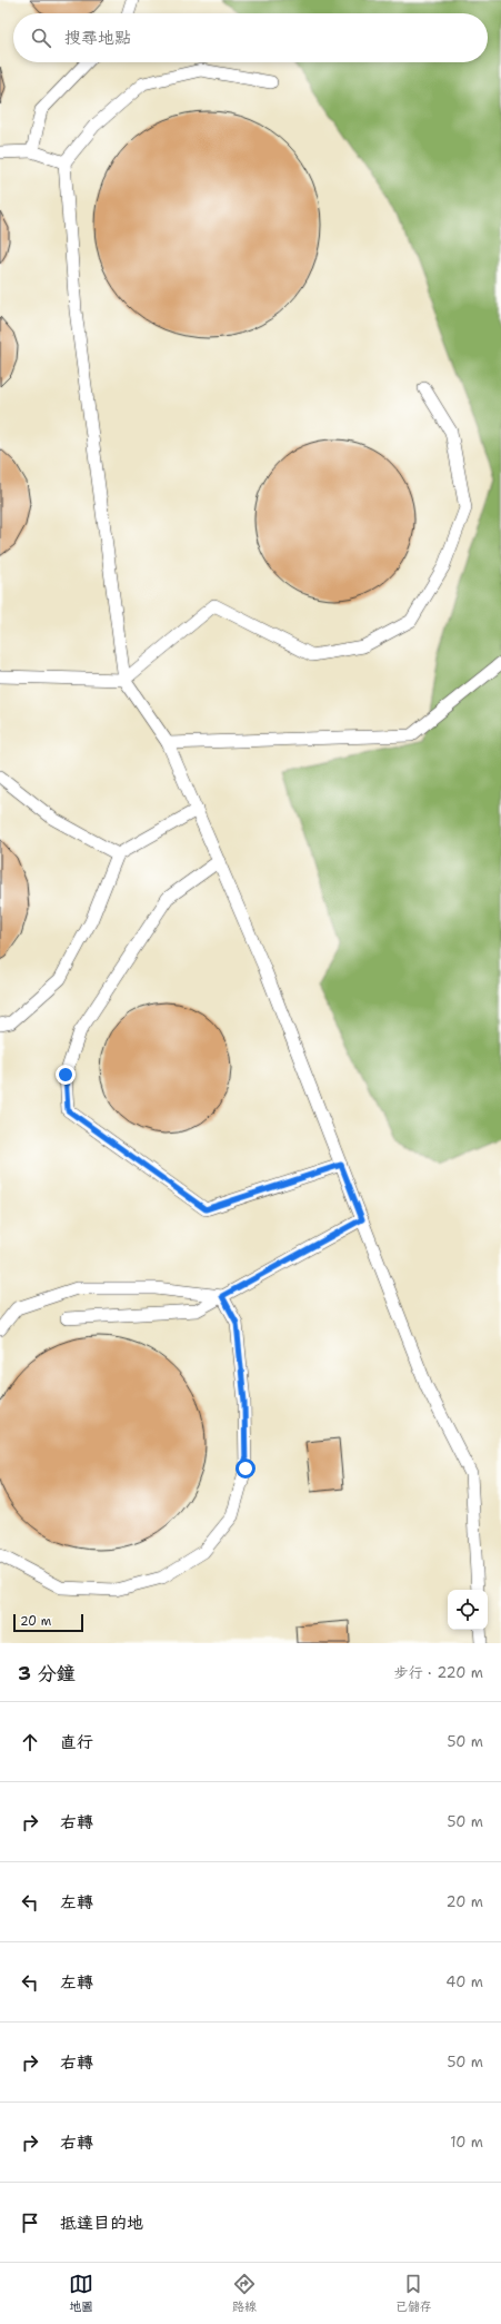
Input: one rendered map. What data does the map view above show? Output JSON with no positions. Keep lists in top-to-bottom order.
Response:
{
  "scale_bar": "20 m",
  "page": {
    "search": "搜尋地點",
    "scale": "20 m",
    "heading": ["3 分鐘", "步行 · 220 m"],
    "list": [
      ["直行", "50 m"],
      ["右轉", "50 m"],
      ["左轉", "20 m"],
      ["左轉", "40 m"],
      ["右轉", "50 m"],
      ["右轉", "10 m"],
      "抵達目的地"
    ],
    "nav": ["地圖", "路線", "已儲存"]
  }
}
